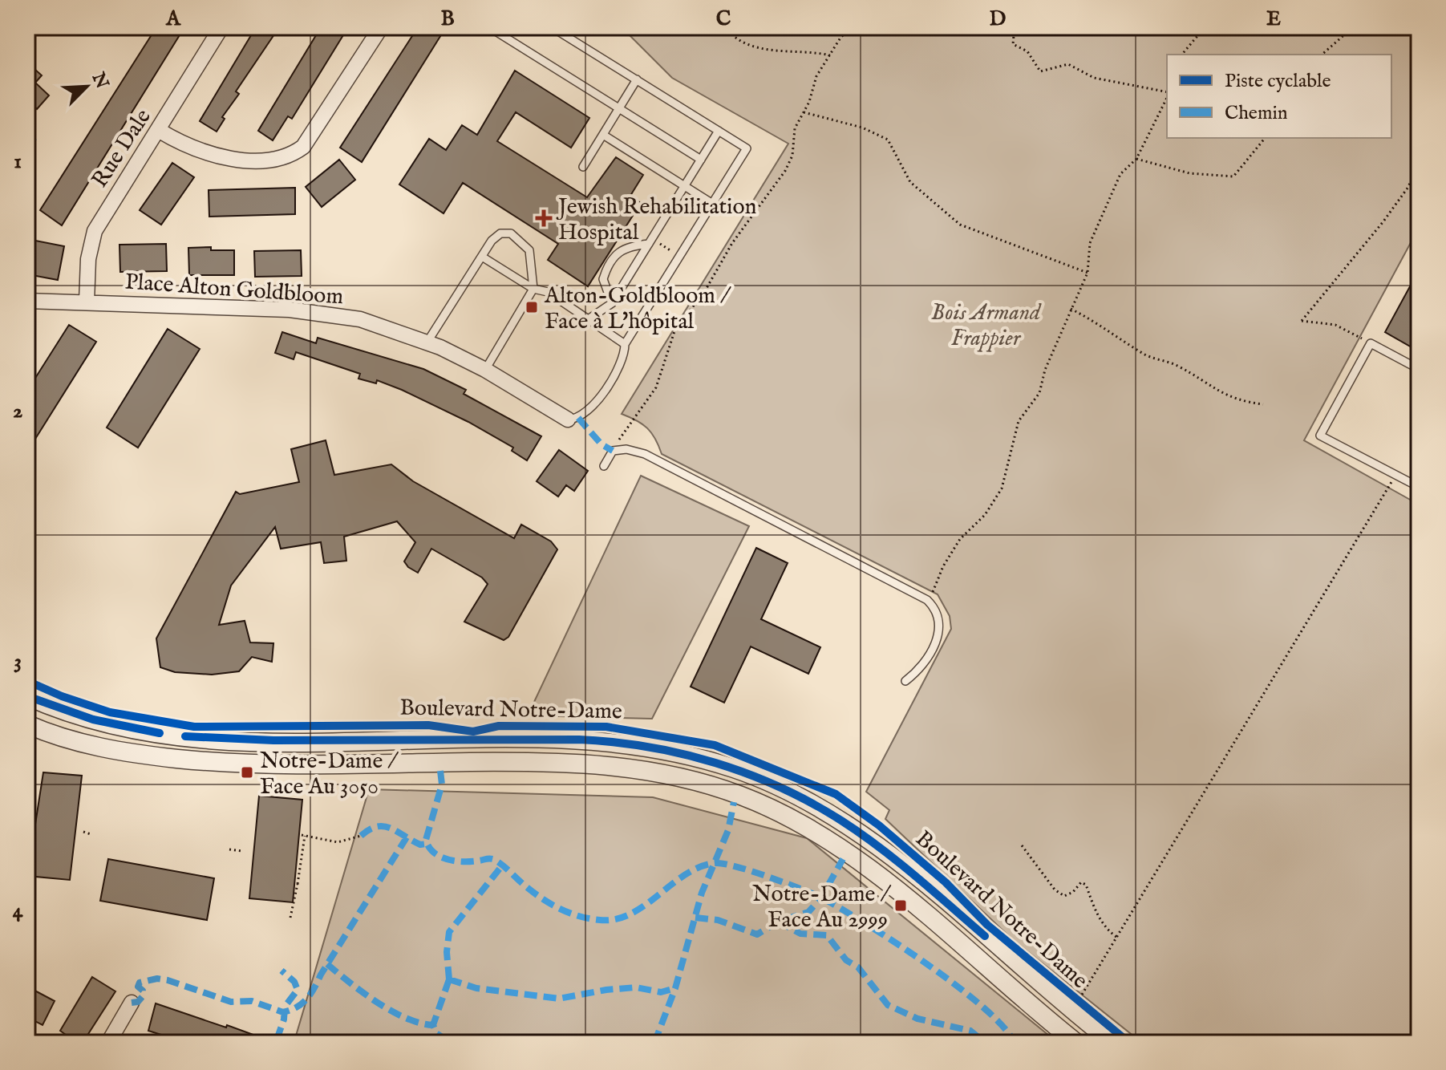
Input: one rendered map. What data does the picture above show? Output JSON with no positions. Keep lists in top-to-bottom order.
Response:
{
  "streets": {
    "street": ["Rue Dale", "Place Alton Goldbloom", "Boulevard Notre-Dame"]
  },
  "crossings": [
    ["Rue Dale", "Place Alton Goldbloom"]
  ],
  "parks": ["Bois Armand Frappier"],
  "places": {
    "health": ["Jewish Rehabilitation Hospital"],
    "transit": ["Alton-Goldbloom / Face à L'hôpital", "Notre-Dame / Face Au 3050", "Notre-Dame / Face Au 2999"]
  },
  "legend": ["Piste cyclable", "Chemin"],
  "north": "top right",
  "grid": {
    "columns": [
      "A",
      "B",
      "C",
      "D",
      "E"
    ],
    "rows": [
      "1",
      "2",
      "3",
      "4"
    ]
  }
}
